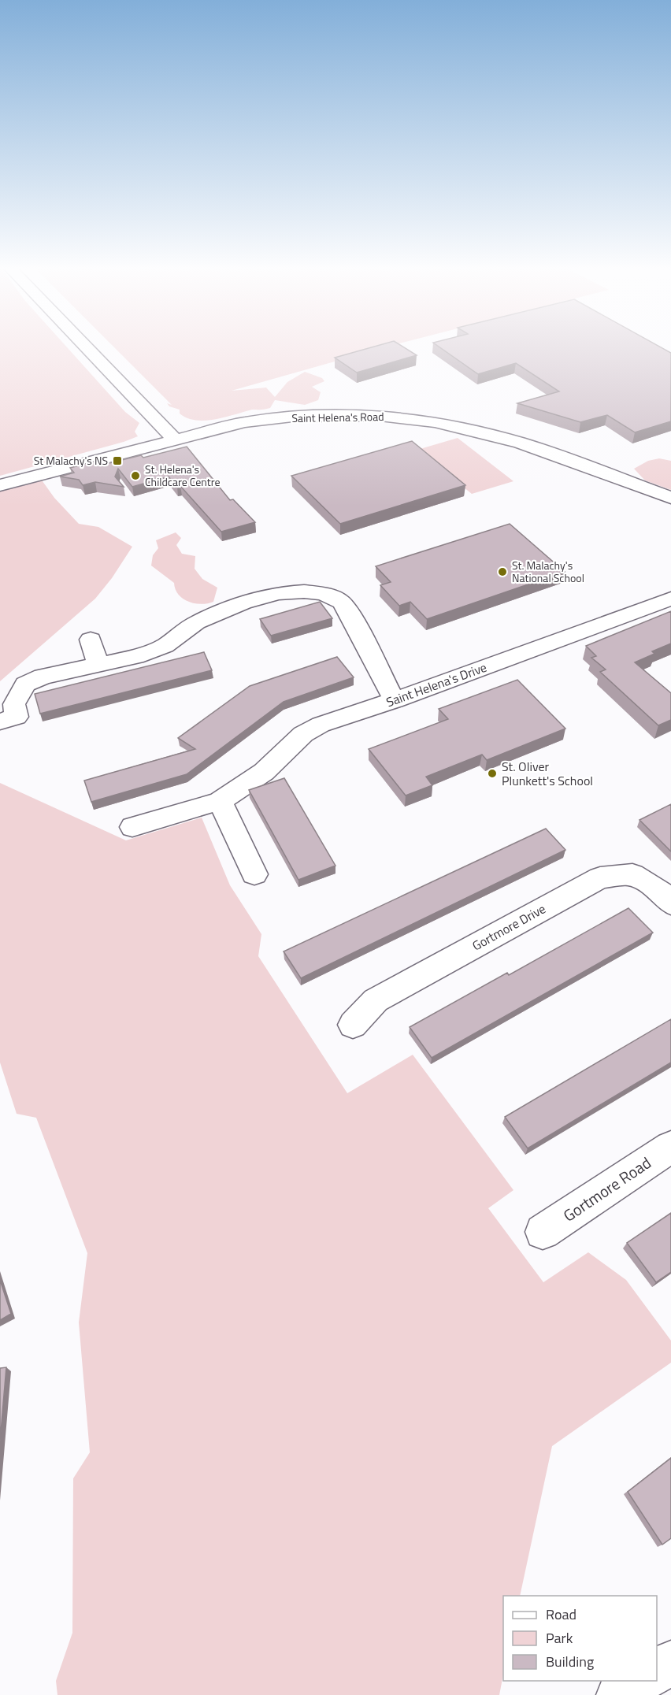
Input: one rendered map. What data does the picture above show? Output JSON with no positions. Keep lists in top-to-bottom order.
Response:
{
  "streets": {
    "street": [
      "Saint Helena's Road",
      "Saint Helena's Drive",
      "Gortmore Drive",
      "Gortmore Road"
    ]
  },
  "places": {
    "transit": ["St Malachy's NS"],
    "other": ["St. Helena's Childcare Centre", "St. Malachy's National School", "St. Oliver Plunkett's School"]
  },
  "legend": ["Road", "Park", "Building"]
}
